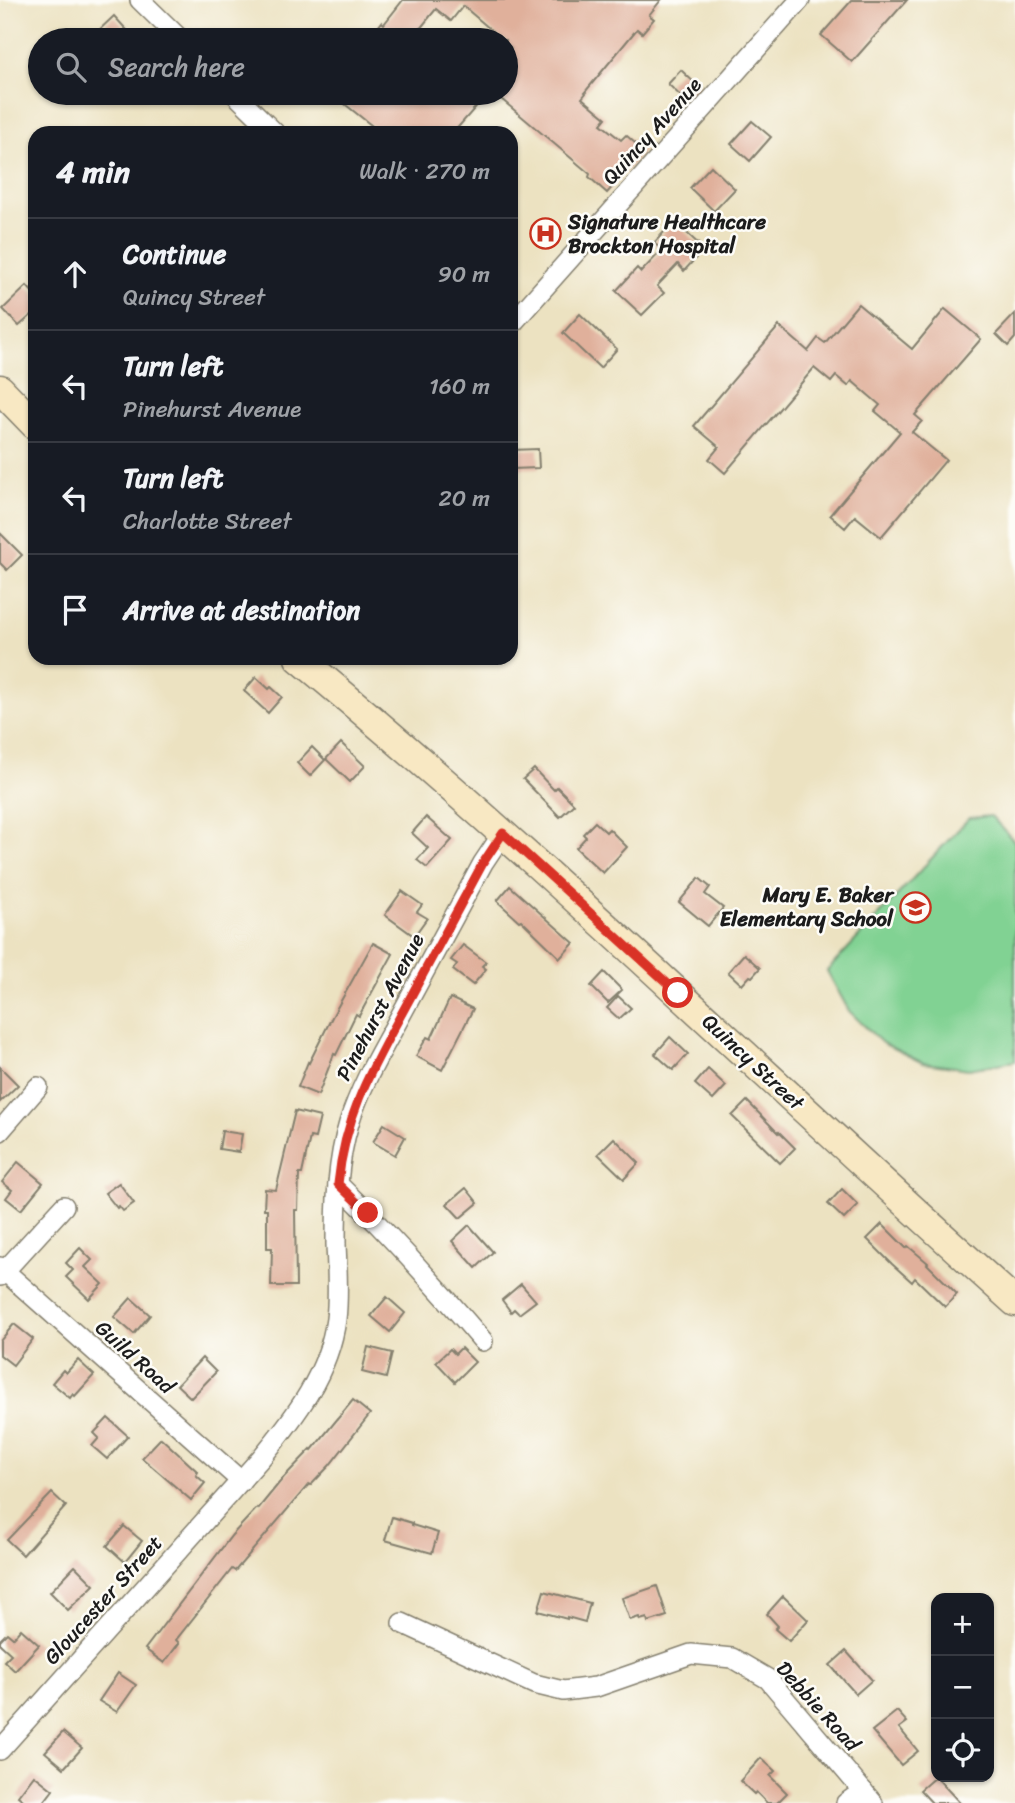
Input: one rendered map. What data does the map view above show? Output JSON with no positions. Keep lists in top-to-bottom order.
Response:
{
  "streets": {
    "main road": ["Quincy Street"],
    "street": [
      "Quincy Avenue",
      "Pinehurst Avenue",
      "Guild Road",
      "Gloucester Street",
      "Debbie Road"
    ]
  },
  "crossings": [
    ["Pinehurst Avenue", "Quincy Street"],
    ["Pinehurst Avenue", "Guild Road"],
    ["Pinehurst Avenue", "Gloucester Street"],
    ["Guild Road", "Gloucester Street"]
  ],
  "places": {
    "hospital": ["Signature Healthcare Brockton Hospital"],
    "school or university": ["Mary E. Baker Elementary School"]
  },
  "page": {
    "search": "Search here",
    "heading": ["4 min", "Walk · 270 m"],
    "list": [
      ["Continue", "Quincy Street", "90 m"],
      ["Turn left", "Pinehurst Avenue", "160 m"],
      ["Turn left", "Charlotte Street", "20 m"],
      "Arrive at destination"
    ],
    "map_buttons": ["+", "−"]
  }
}
